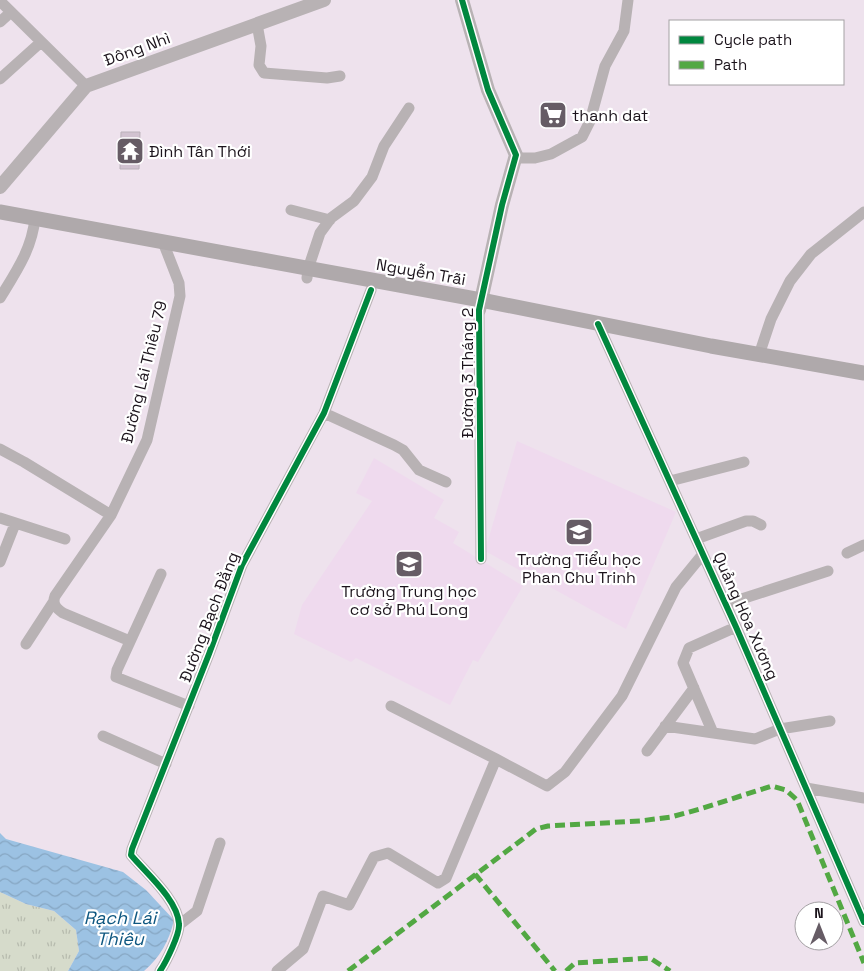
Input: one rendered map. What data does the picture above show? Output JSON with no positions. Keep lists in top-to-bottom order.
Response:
{
  "streets": {
    "main road": ["Nguyễn Trãi"],
    "street": [
      "Đông Nhì",
      "Đường Lái Thiêu 79",
      "Đường 3 Tháng 2",
      "Quảng Hòa Xương",
      "Đường Bạch Đằng"
    ]
  },
  "crossings": [
    ["Nguyễn Trãi", "Đường Lái Thiêu 79"],
    ["Nguyễn Trãi", "Đường 3 Tháng 2"],
    ["Nguyễn Trãi", "Quảng Hòa Xương"],
    ["Nguyễn Trãi", "Đường Bạch Đằng"]
  ],
  "water": ["Rạch Lái Thiêu"],
  "places": {
    "supermarket": ["thanh dat"],
    "temple": ["Đình Tân Thới"],
    "school or university": ["Trường Tiểu học Phan Chu Trinh", "Trường Trung học cơ sở Phú Long"]
  },
  "legend": ["Cycle path", "Path"],
  "north": "top"
}
